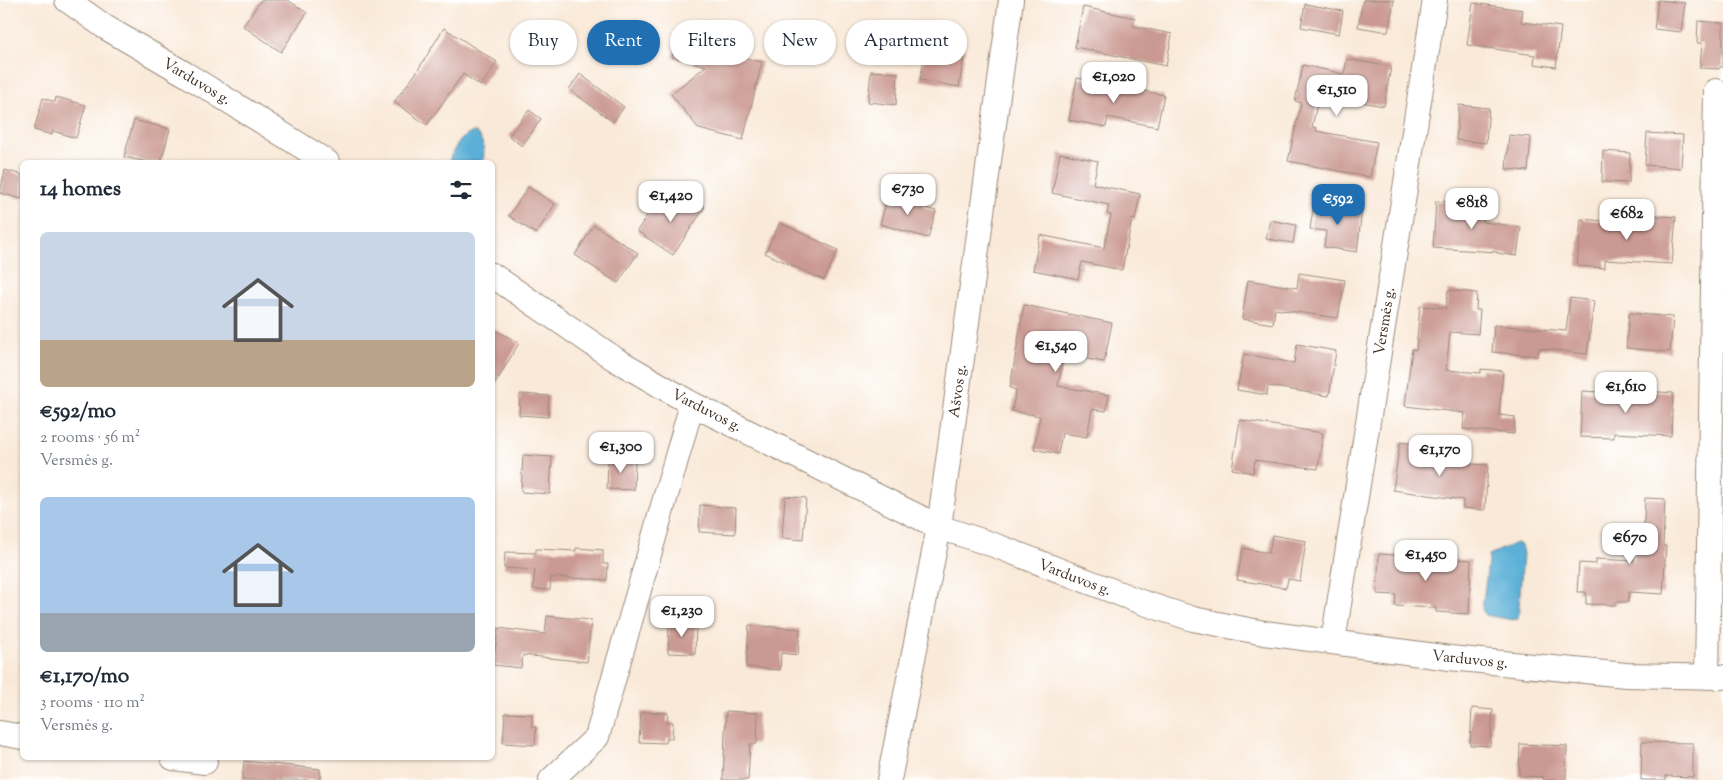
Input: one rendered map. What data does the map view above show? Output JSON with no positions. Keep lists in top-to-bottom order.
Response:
{
  "streets": {
    "street": ["Varduvos g.", "Versmės g.", "Ašvos g."]
  },
  "crossings": [
    ["Varduvos g.", "Versmės g."],
    ["Varduvos g.", "Ašvos g."]
  ],
  "page": {
    "chip": [
      "Buy",
      "Rent",
      "Filters",
      "New",
      "Apartment"
    ],
    "price": [
      "€1,020",
      "€1,510",
      "€730",
      "€1,420",
      "€592",
      "€818",
      "€682",
      "€1,540",
      "€1,610",
      "€1,300",
      "€1,170",
      "€670",
      "€1,450",
      "€1,230"
    ],
    "heading": "14 homes",
    "list": [
      {
        "name": "€592/mo",
        "note": "2 rooms · 56 m² · Versmės g."
      },
      {
        "name": "€1,170/mo",
        "note": "3 rooms · 110 m² · Versmės g."
      }
    ]
  }
}
